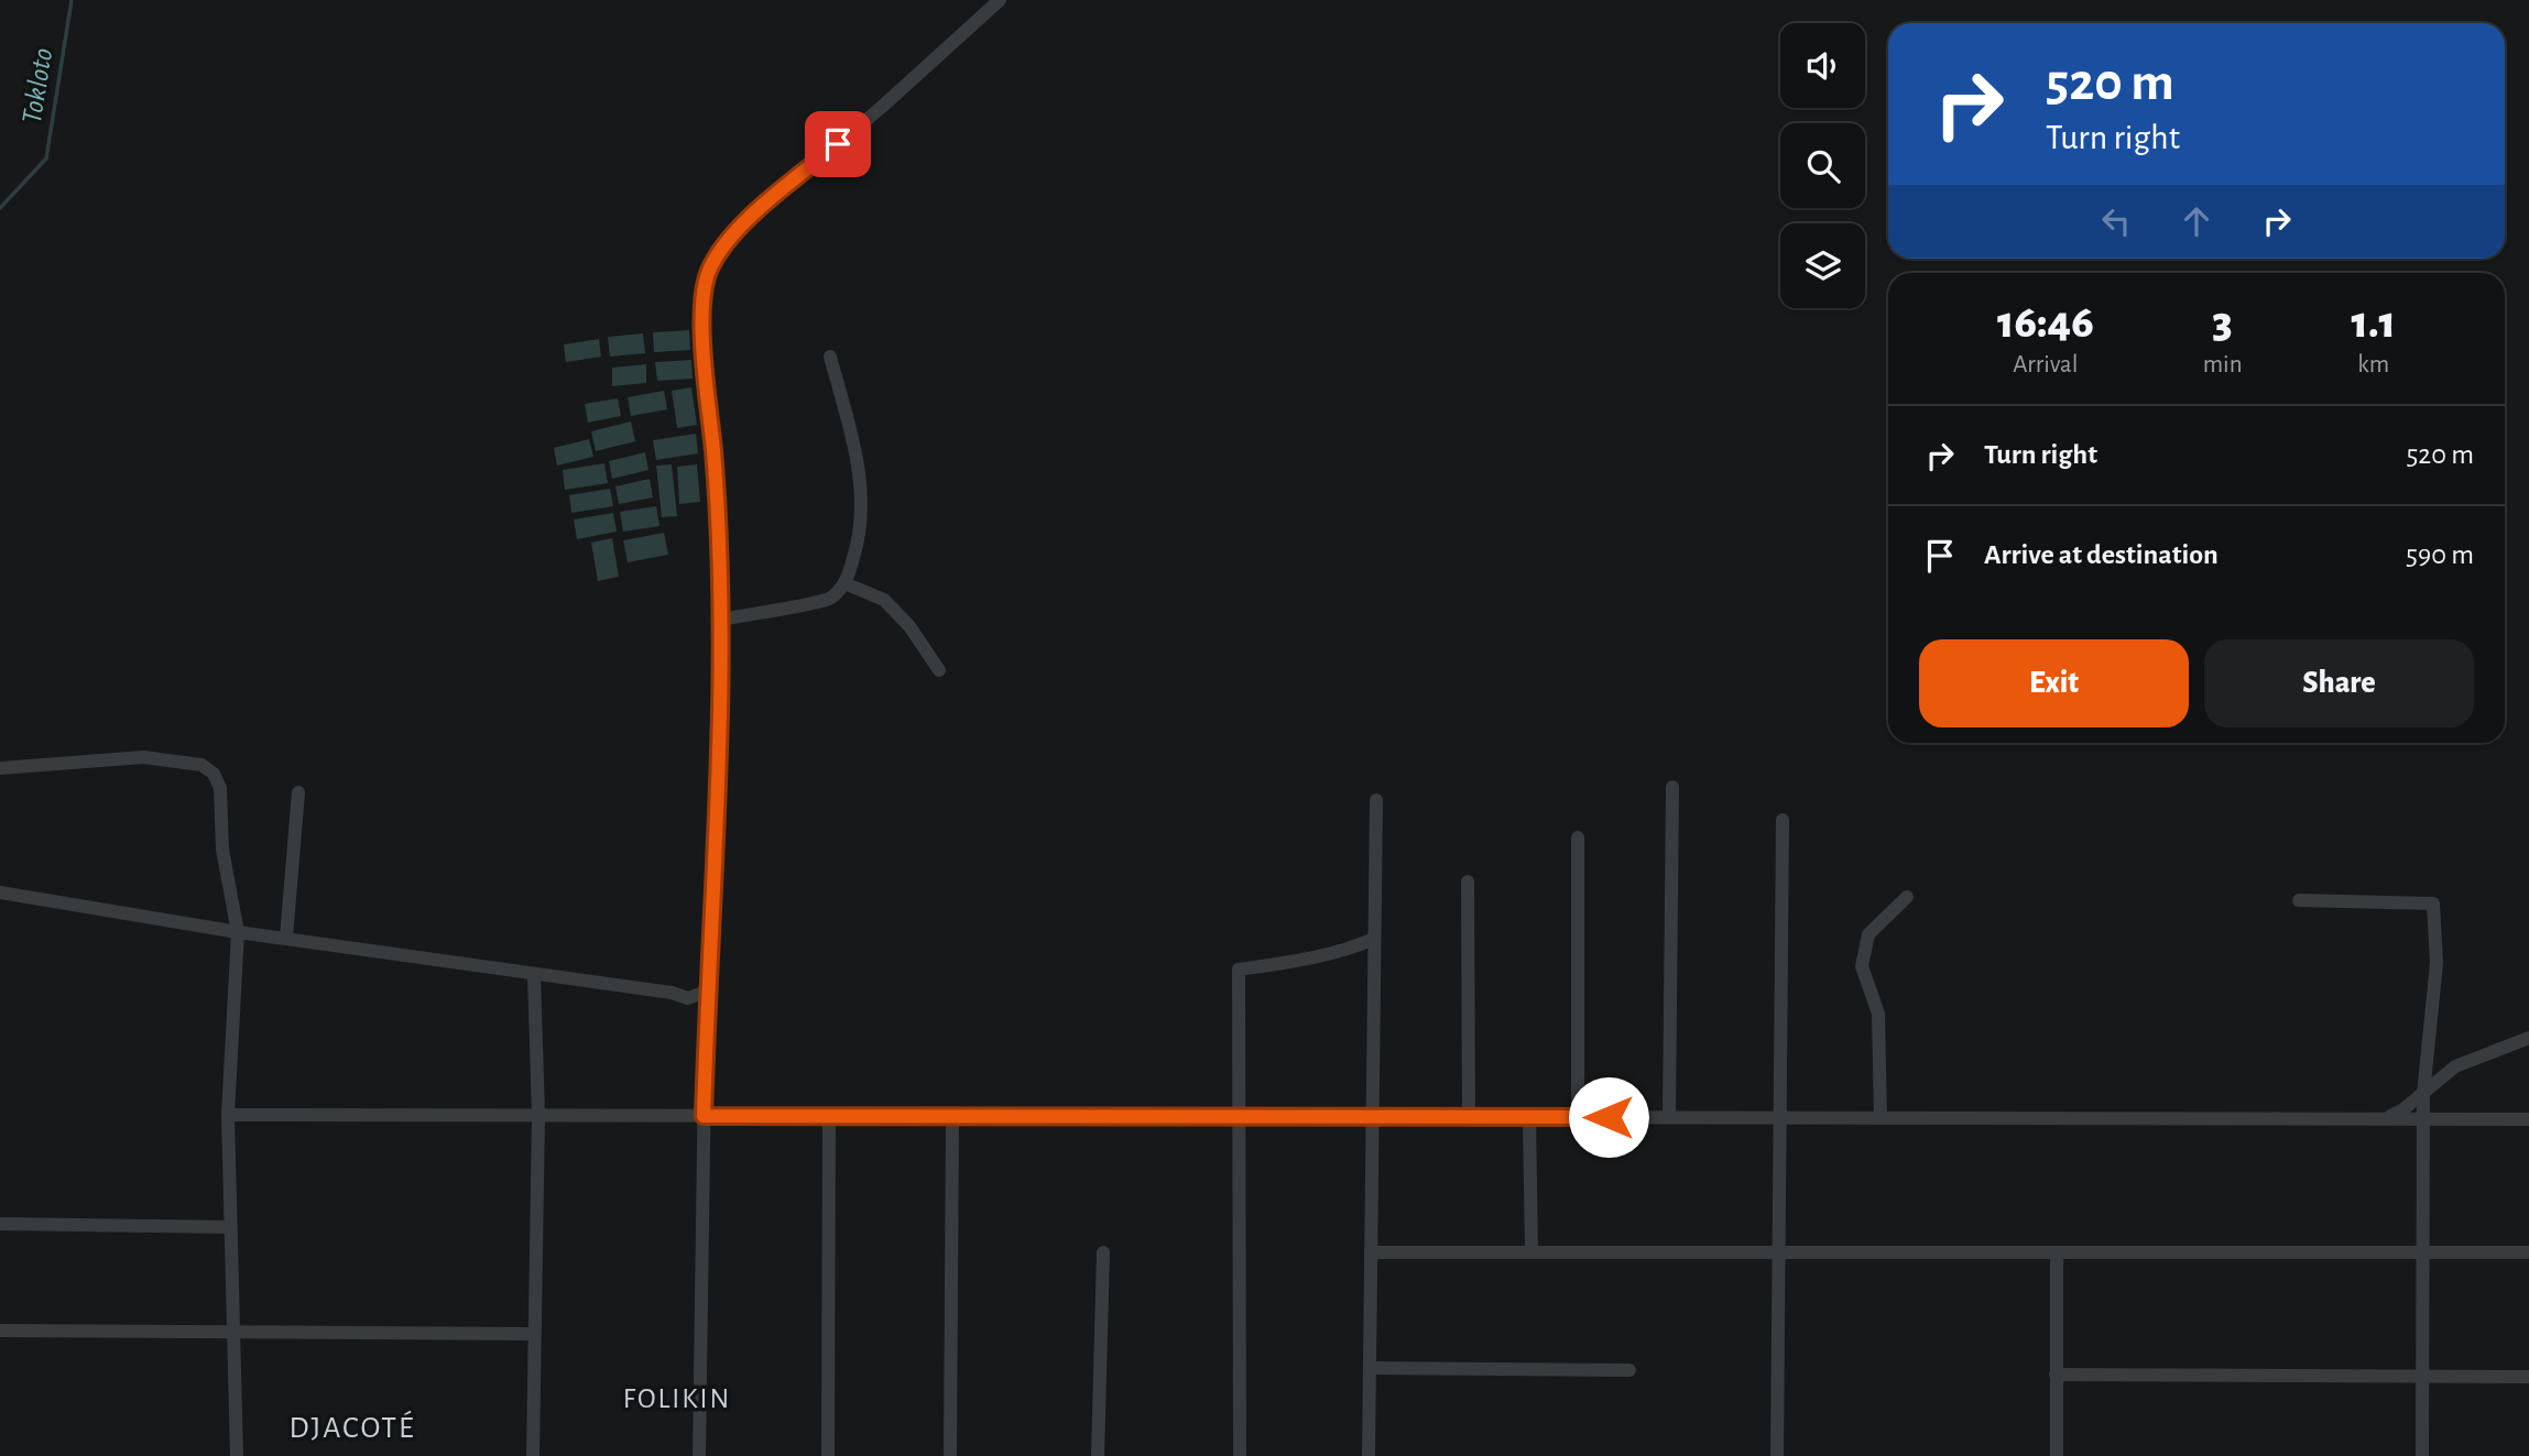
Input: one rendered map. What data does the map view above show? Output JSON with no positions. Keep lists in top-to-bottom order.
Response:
{
  "districts": ["FOLIKIN", "DJACOTÉ"],
  "water": ["Tokloto"],
  "page": {
    "turn": ["520 m", "Turn right"],
    "eta": [
      "16:46",
      "Arrival",
      "3",
      "min",
      "1.1",
      "km"
    ],
    "list": [
      {
        "name": "Turn right",
        "value": "520 m"
      },
      {
        "name": "Arrive at destination",
        "value": "590 m"
      }
    ],
    "buttons": ["Exit", "Share"]
  }
}
